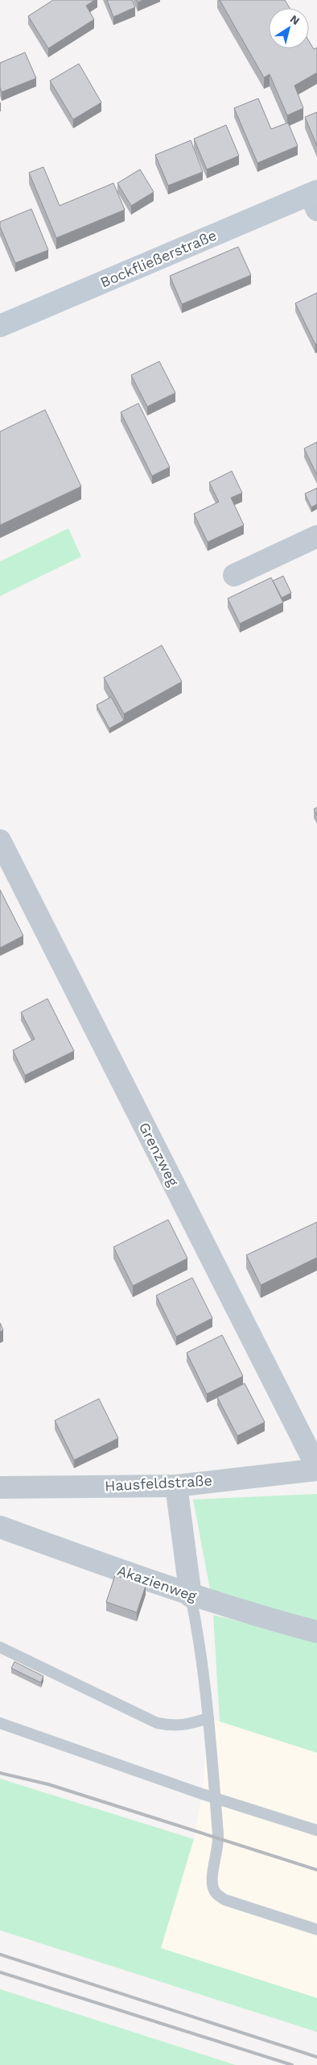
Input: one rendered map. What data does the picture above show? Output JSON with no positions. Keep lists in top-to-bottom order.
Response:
{
  "streets": {
    "main road": ["Bockfließerstraße"],
    "street": ["Grenzweg", "Hausfeldstraße", "Akazienweg"]
  },
  "crossings": [
    ["Grenzweg", "Hausfeldstraße"]
  ],
  "north": "top right"
}
